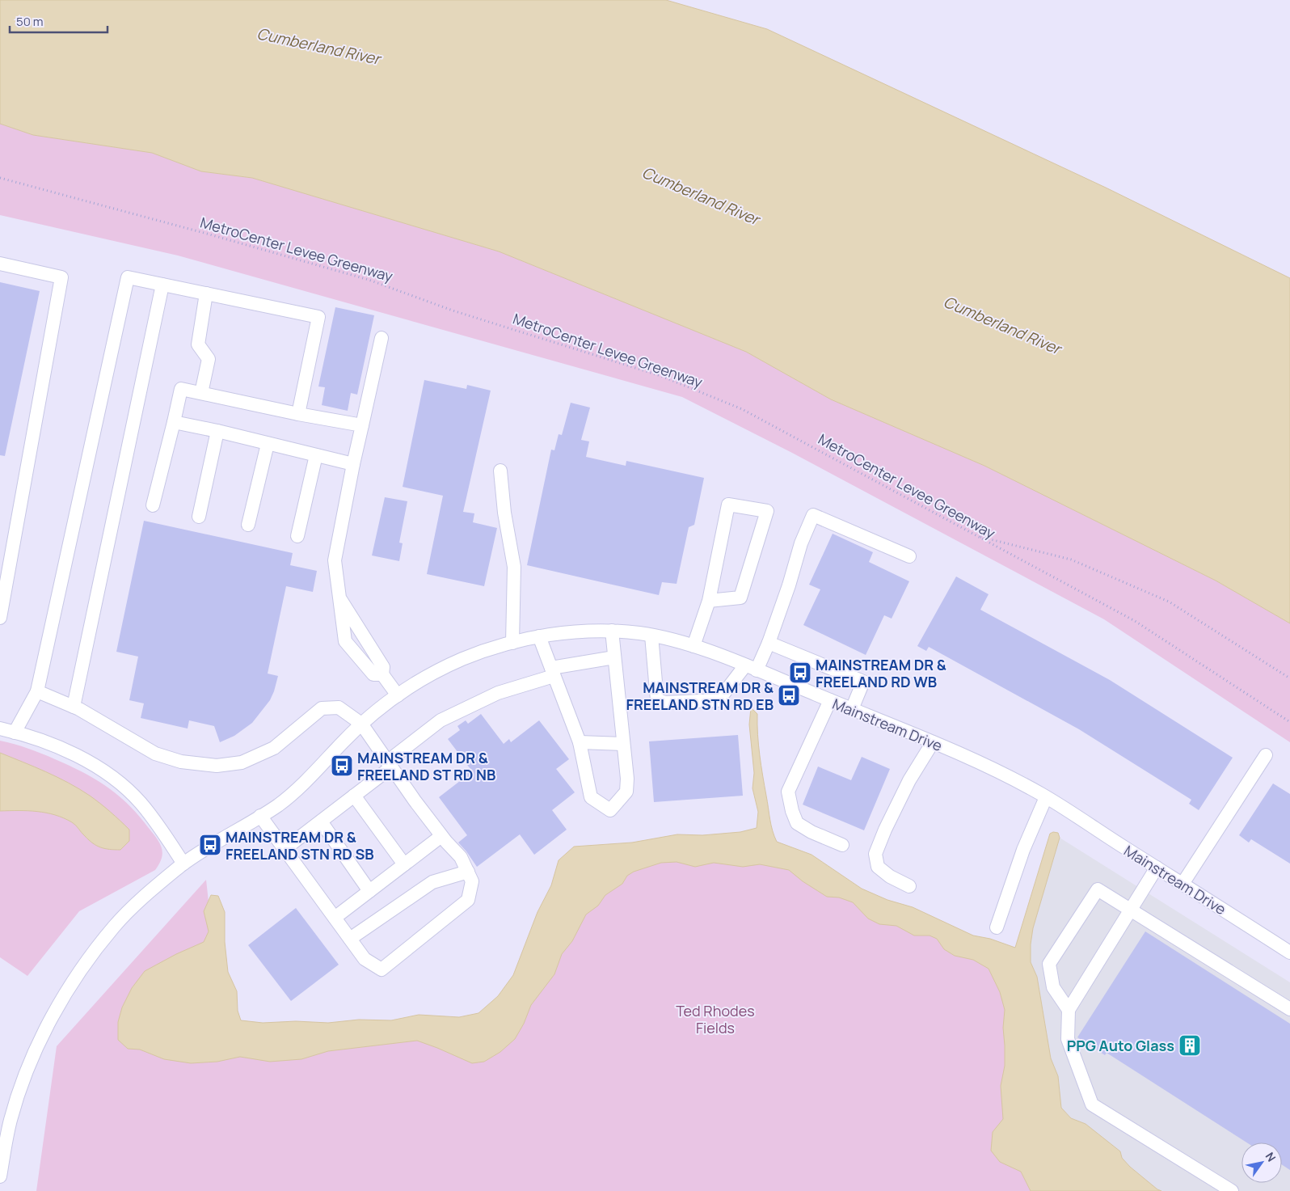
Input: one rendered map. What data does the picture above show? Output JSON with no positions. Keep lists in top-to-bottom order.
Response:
{
  "streets": {
    "street": ["Mainstream Drive"],
    "path": ["MetroCenter Levee Greenway"]
  },
  "water": ["Cumberland River"],
  "parks": ["Ted Rhodes Fields"],
  "places": {
    "bus stop": [
      "MAINSTREAM DR & FREELAND RD WB",
      "MAINSTREAM DR & FREELAND STN RD EB",
      "MAINSTREAM DR & FREELAND ST RD NB",
      "MAINSTREAM DR & FREELAND STN RD SB"
    ],
    "building": ["PPG Auto Glass"]
  },
  "scale_bar": "50 m",
  "north": "top right"
}
